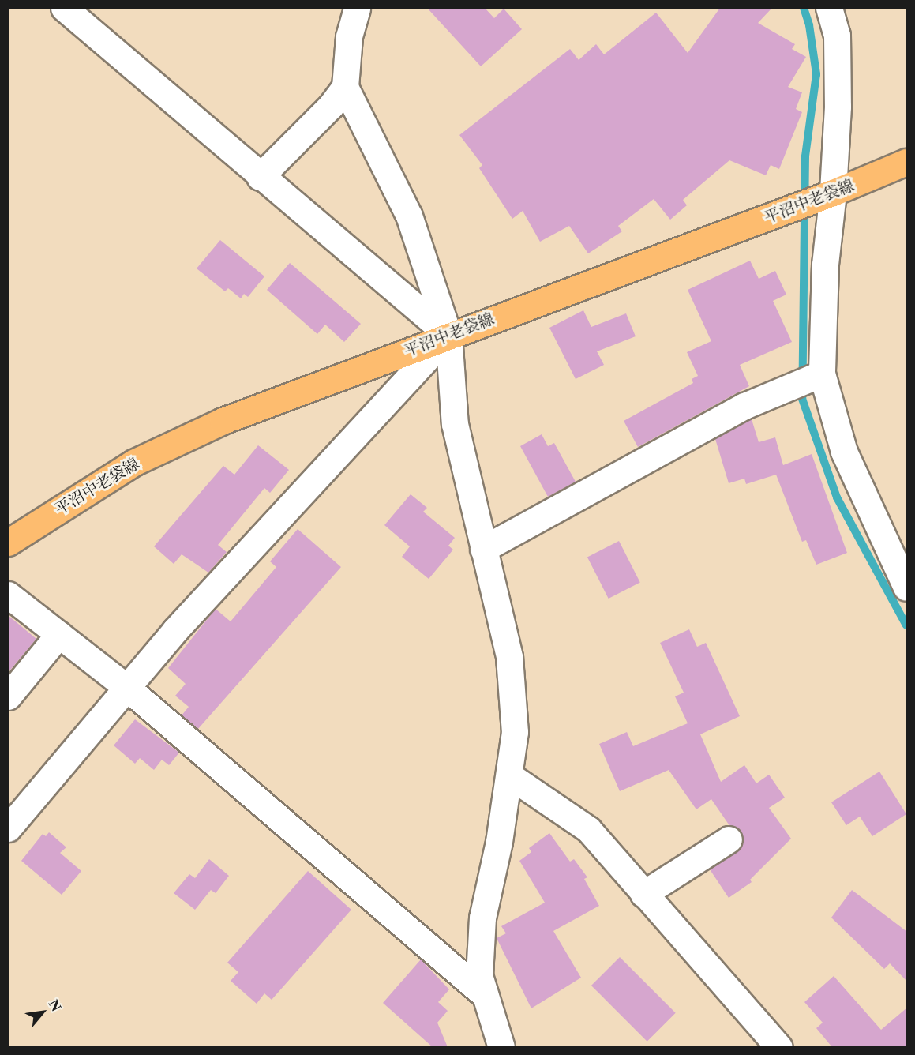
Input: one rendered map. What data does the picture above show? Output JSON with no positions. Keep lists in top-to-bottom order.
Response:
{
  "streets": {
    "main road": ["平沼中老袋線"]
  },
  "north": "top right"
}
